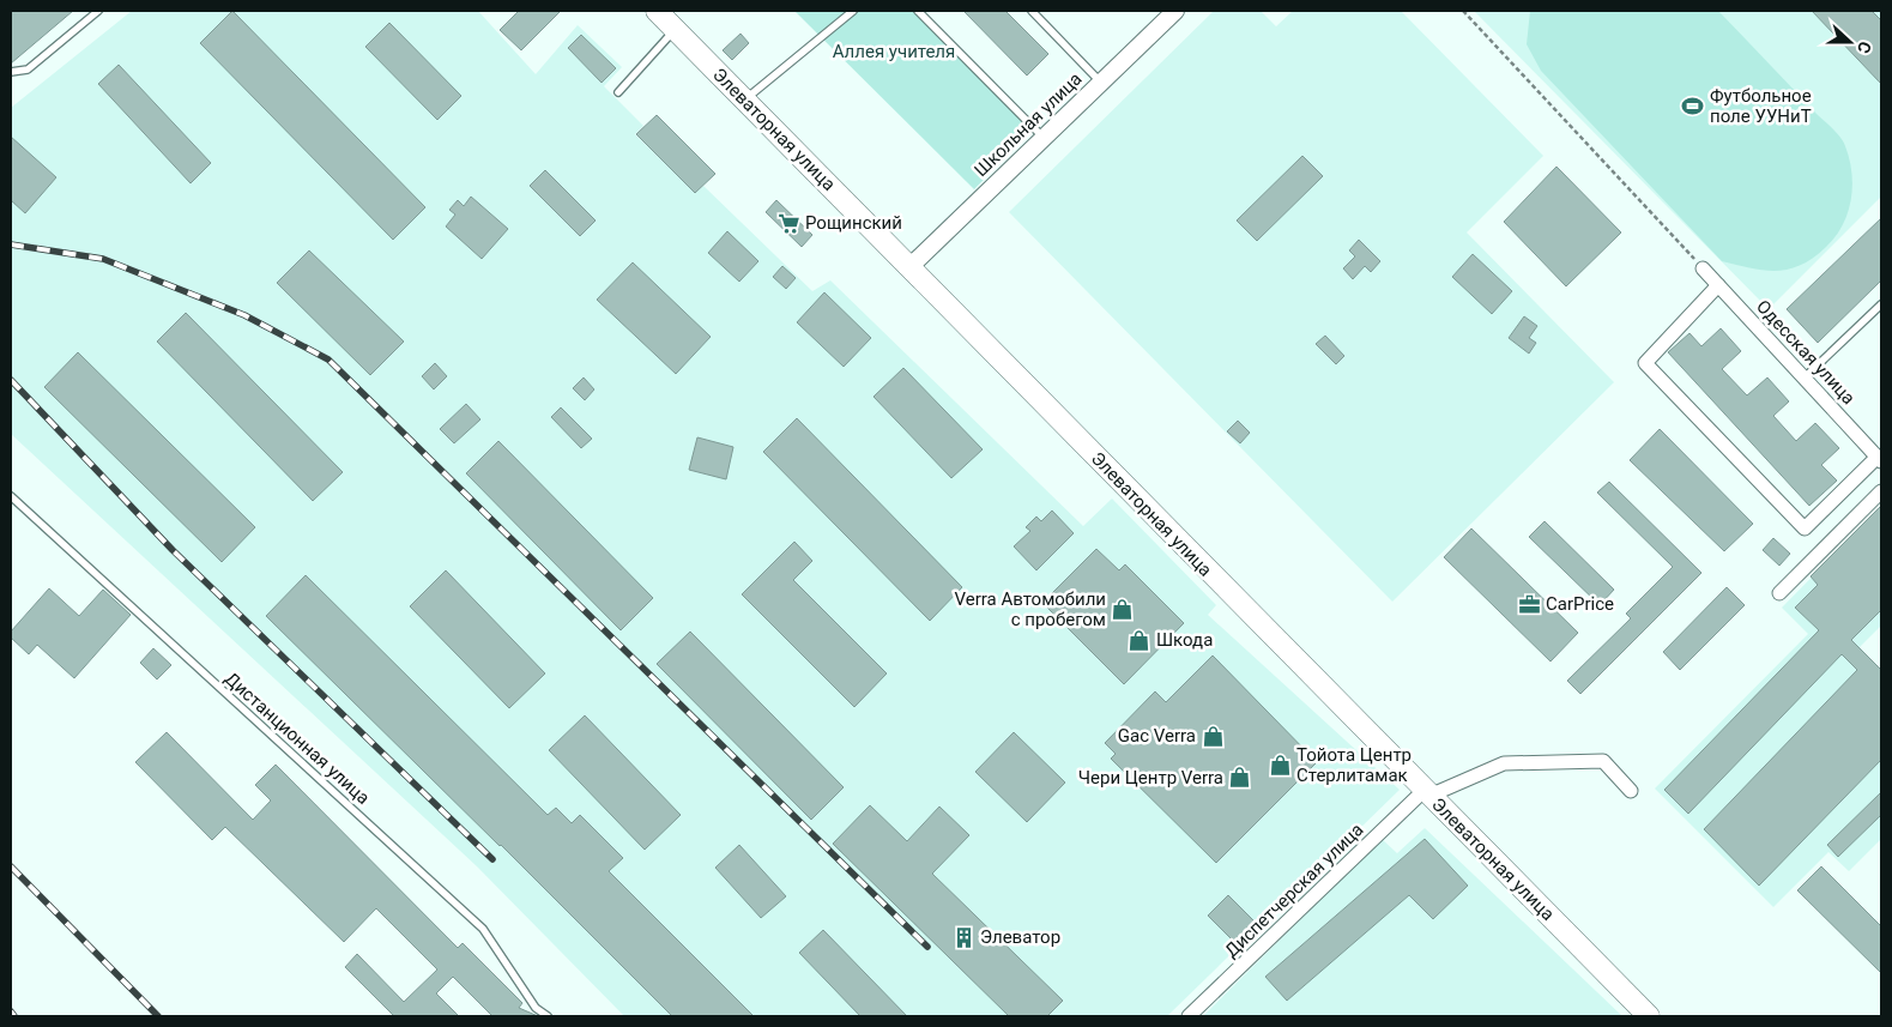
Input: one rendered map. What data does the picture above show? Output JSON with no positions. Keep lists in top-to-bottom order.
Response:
{
  "streets": {
    "main road": ["Элеваторная улица"],
    "street": ["Школьная улица", "Одесская улица", "Диспетчерская улица"],
    "lane": ["Дистанционная улица"]
  },
  "crossings": [
    ["Школьная улица", "Элеваторная улица"],
    ["Элеваторная улица", "Диспетчерская улица"]
  ],
  "parks": ["Аллея учителя"],
  "places": {
    "sports": ["Футбольное поле УУНиТ"],
    "supermarket": ["Рощинский"],
    "office": ["CarPrice"],
    "shop": [
      "Verra Автомобили с пробегом",
      "Шкода",
      "Gac Verra",
      "Тойота Центр Стерлитамак",
      "Чери Центр Verra"
    ],
    "building": ["Элеватор"]
  },
  "north": "right"
}
